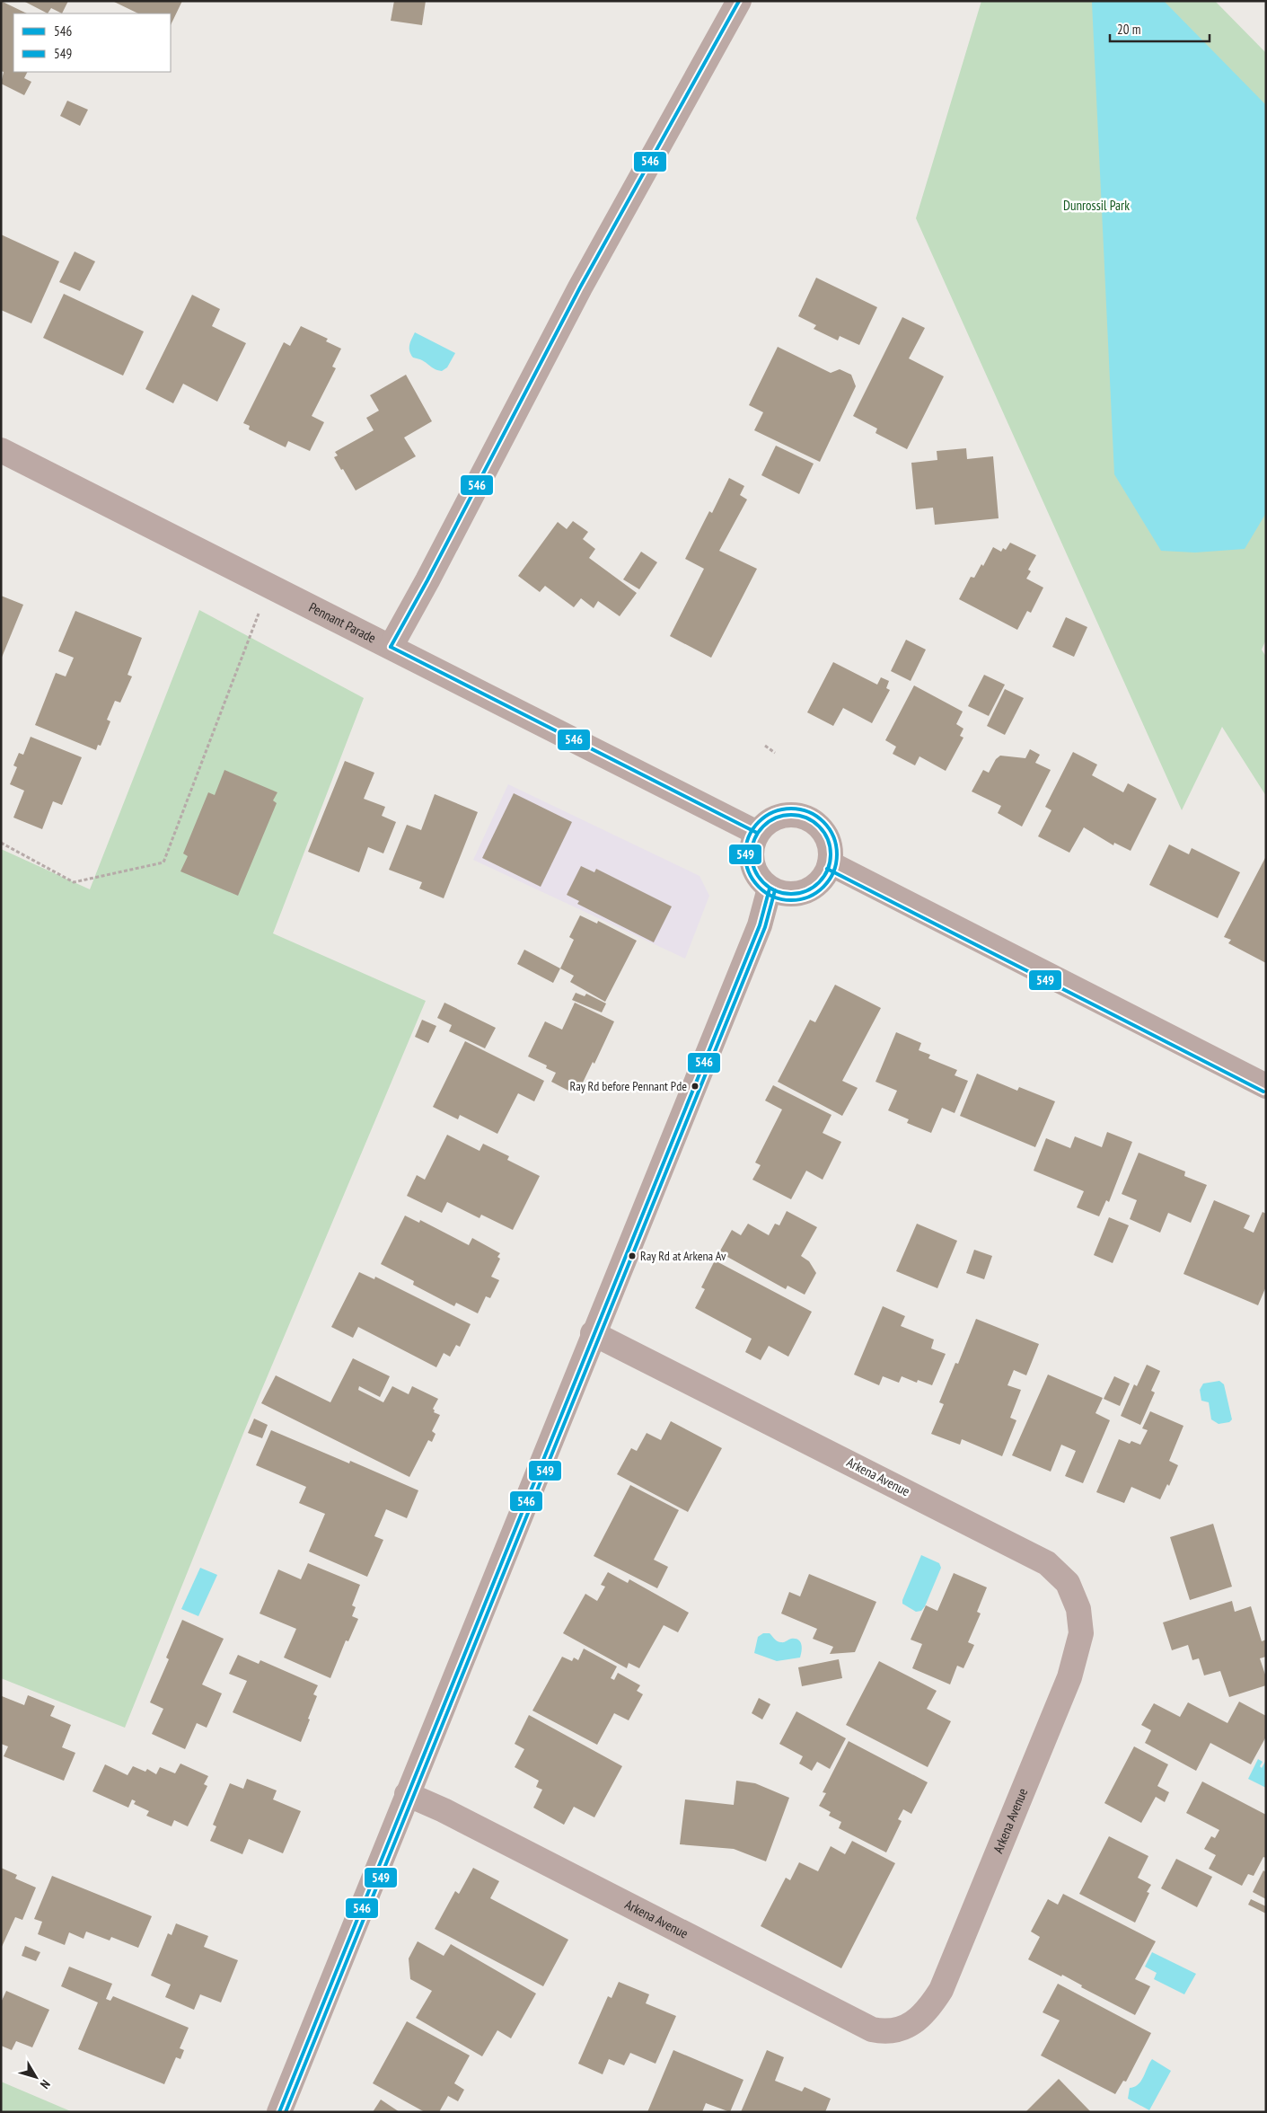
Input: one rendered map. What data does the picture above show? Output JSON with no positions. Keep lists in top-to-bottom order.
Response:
{
  "streets": {
    "street": ["Pennant Parade", "Arkena Avenue"]
  },
  "parks": ["Dunrossil Park"],
  "places": ["Ray Rd before Pennant Pde", "Ray Rd at Arkena Av"],
  "lines": ["transit line 546", "transit line 549"],
  "legend": ["546", "549"],
  "scale_bar": "20 m",
  "north": "bottom right"
}
